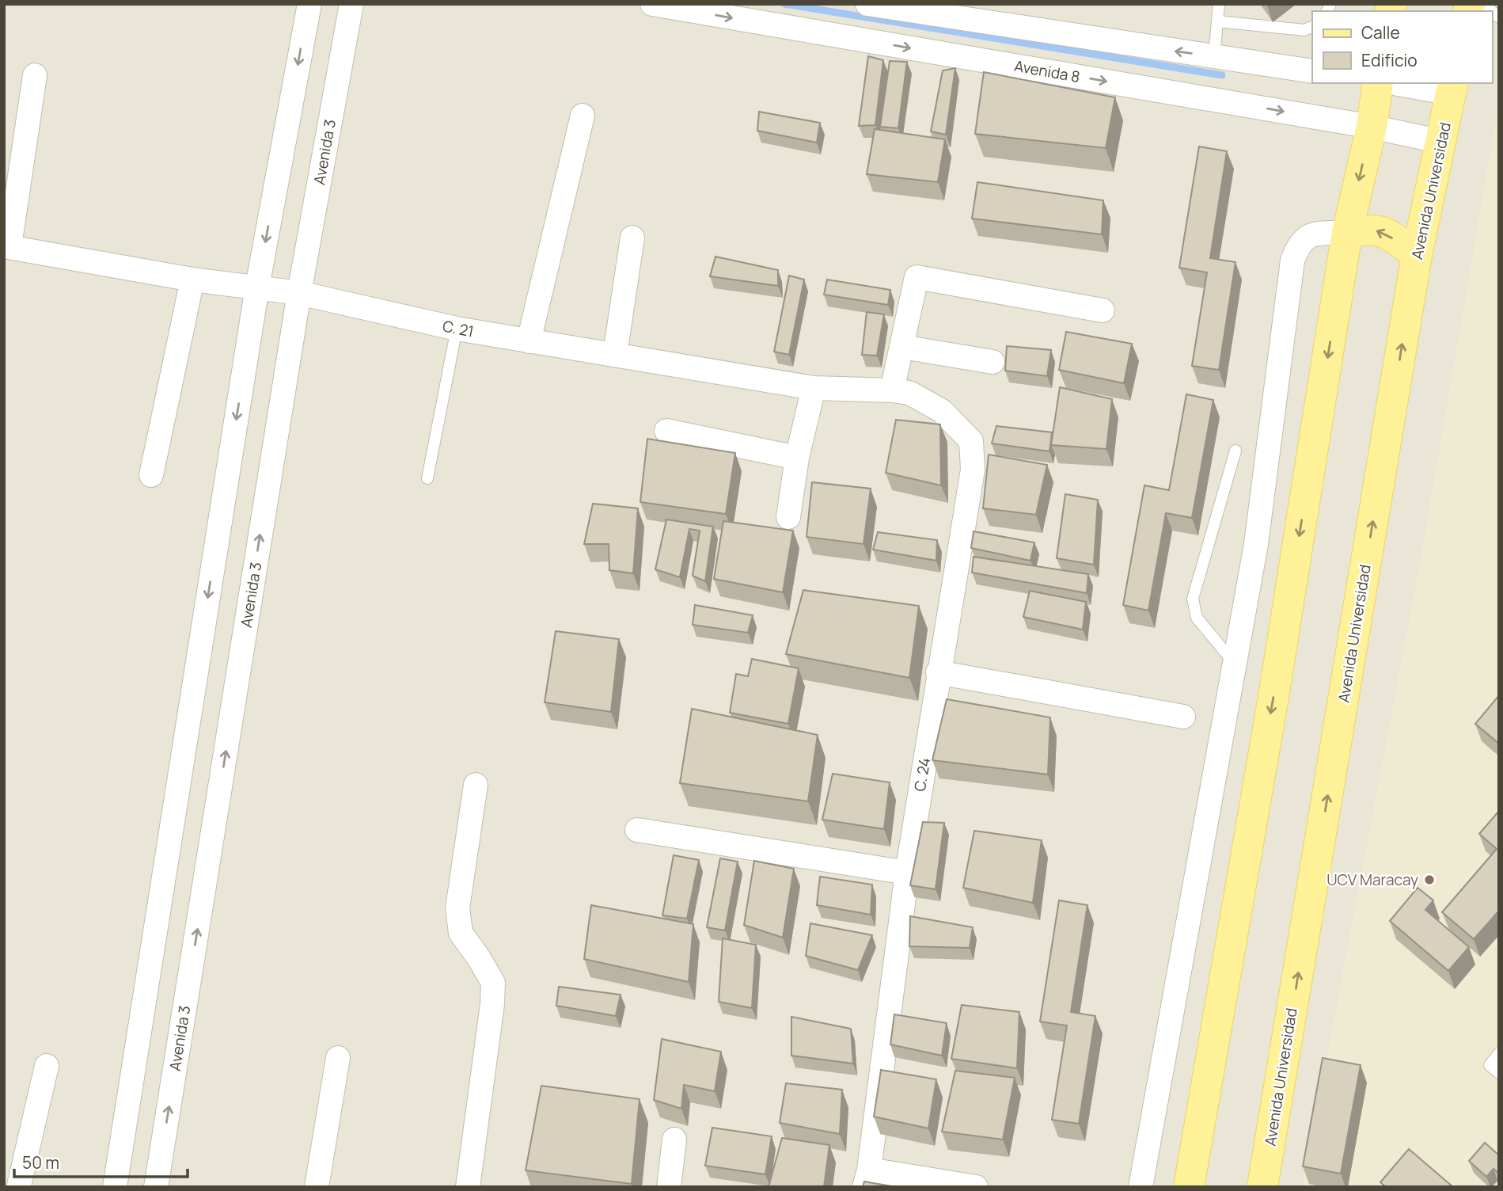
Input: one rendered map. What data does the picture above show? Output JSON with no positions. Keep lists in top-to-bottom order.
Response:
{
  "streets": {
    "main road": ["Avenida Universidad"],
    "street": [
      "Avenida 8",
      "Avenida 3",
      "C. 21",
      "C. 24"
    ]
  },
  "crossings": [
    ["Avenida 8", "Avenida Universidad"],
    ["Avenida 3", "C. 21"],
    ["C. 21", "C. 24"]
  ],
  "places": ["UCV Maracay"],
  "legend": ["Calle", "Edificio"],
  "scale_bar": "50 m"
}
